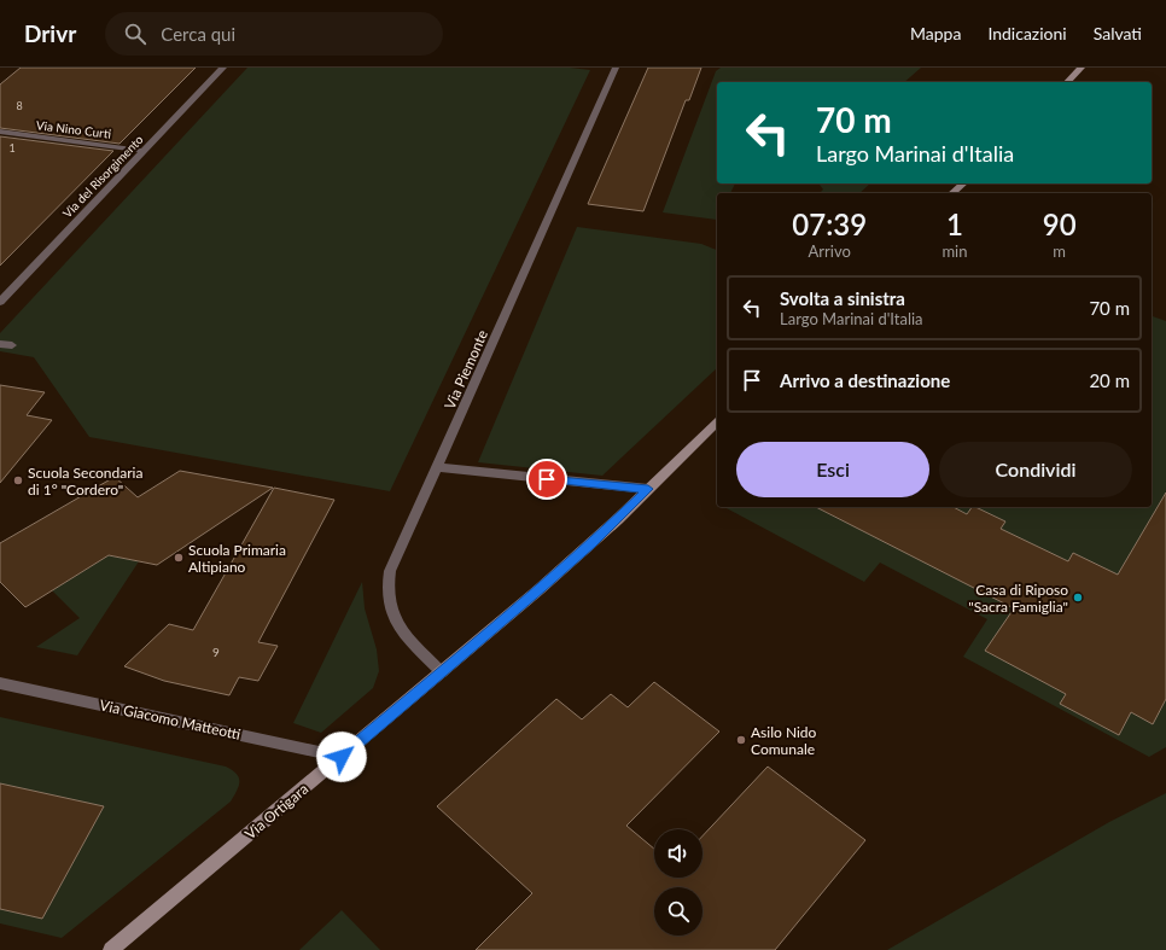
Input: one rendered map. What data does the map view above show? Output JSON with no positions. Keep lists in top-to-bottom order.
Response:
{
  "streets": {
    "street": [
      "Via Nino Curti",
      "Via del Risorgimento",
      "Via Piemonte",
      "Via Giacomo Matteotti",
      "Via Ortigara"
    ]
  },
  "crossings": [
    ["Via Nino Curti", "Via del Risorgimento"],
    ["Via Piemonte", "Via Ortigara"],
    ["Via Giacomo Matteotti", "Via Ortigara"]
  ],
  "places": [
    "Scuola Secondaria di 1° \"Cordero\"",
    "Scuola Primaria Altipiano",
    "Casa di Riposo \"Sacra Famiglia\"",
    "Asilo Nido Comunale"
  ],
  "house_numbers": ["8", "1", "9"],
  "page": {
    "header": "Drivr",
    "search": "Cerca qui",
    "nav": ["Mappa", "Indicazioni", "Salvati"],
    "turn": ["70 m", "Largo Marinai d'Italia"],
    "eta": [
      "07:39",
      "Arrivo",
      "1",
      "min",
      "90",
      "m"
    ],
    "list": [
      {
        "name": "Svolta a sinistra",
        "note": "Largo Marinai d'Italia",
        "value": "70 m"
      },
      {
        "name": "Arrivo a destinazione",
        "value": "20 m"
      }
    ],
    "buttons": ["Esci", "Condividi"]
  }
}
